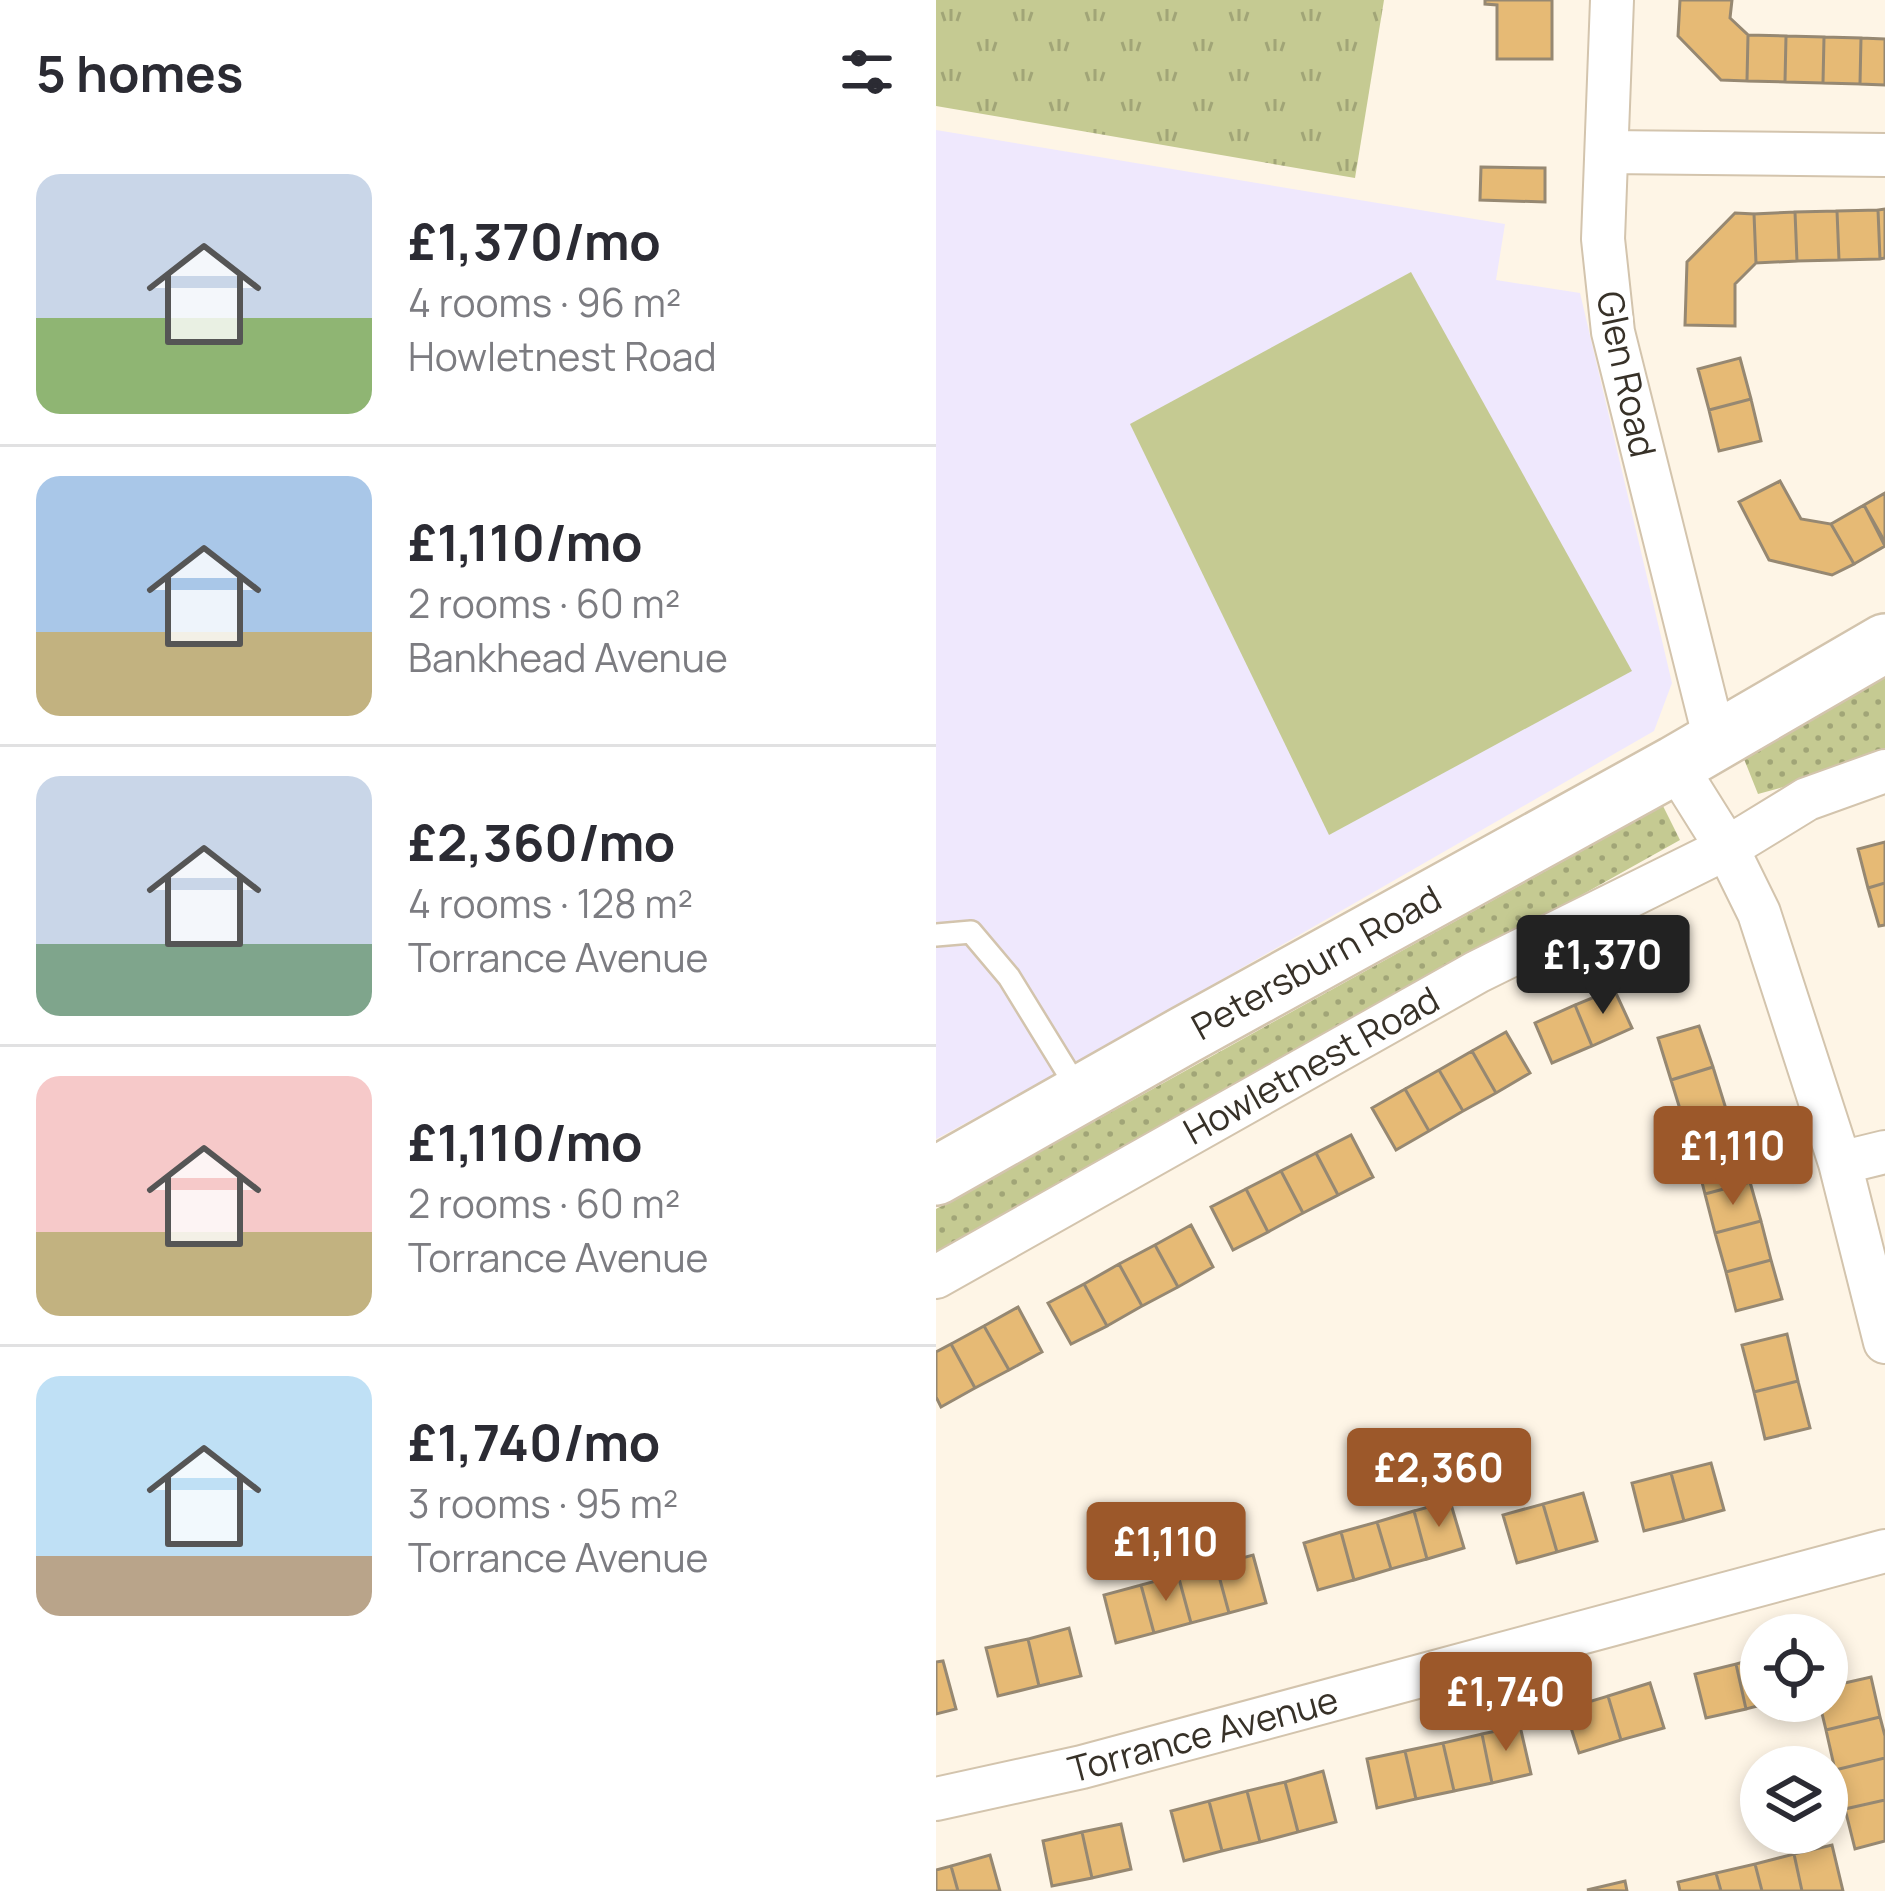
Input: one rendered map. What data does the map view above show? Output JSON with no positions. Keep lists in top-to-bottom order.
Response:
{
  "streets": {
    "main road": ["Petersburn Road"],
    "street": ["Glen Road", "Howletnest Road", "Torrance Avenue"]
  },
  "crossings": [
    ["Glen Road", "Petersburn Road"],
    ["Glen Road", "Howletnest Road"]
  ],
  "page": {
    "heading": "5 homes",
    "list": [
      {
        "name": "£1,370/mo",
        "note": "4 rooms · 96 m² · Howletnest Road"
      },
      {
        "name": "£1,110/mo",
        "note": "2 rooms · 60 m² · Bankhead Avenue"
      },
      {
        "name": "£2,360/mo",
        "note": "4 rooms · 128 m² · Torrance Avenue"
      },
      {
        "name": "£1,110/mo",
        "note": "2 rooms · 60 m² · Torrance Avenue"
      },
      {
        "name": "£1,740/mo",
        "note": "3 rooms · 95 m² · Torrance Avenue"
      }
    ],
    "price": [
      "£1,370",
      "£1,110",
      "£2,360",
      "£1,110",
      "£1,740"
    ]
  }
}
